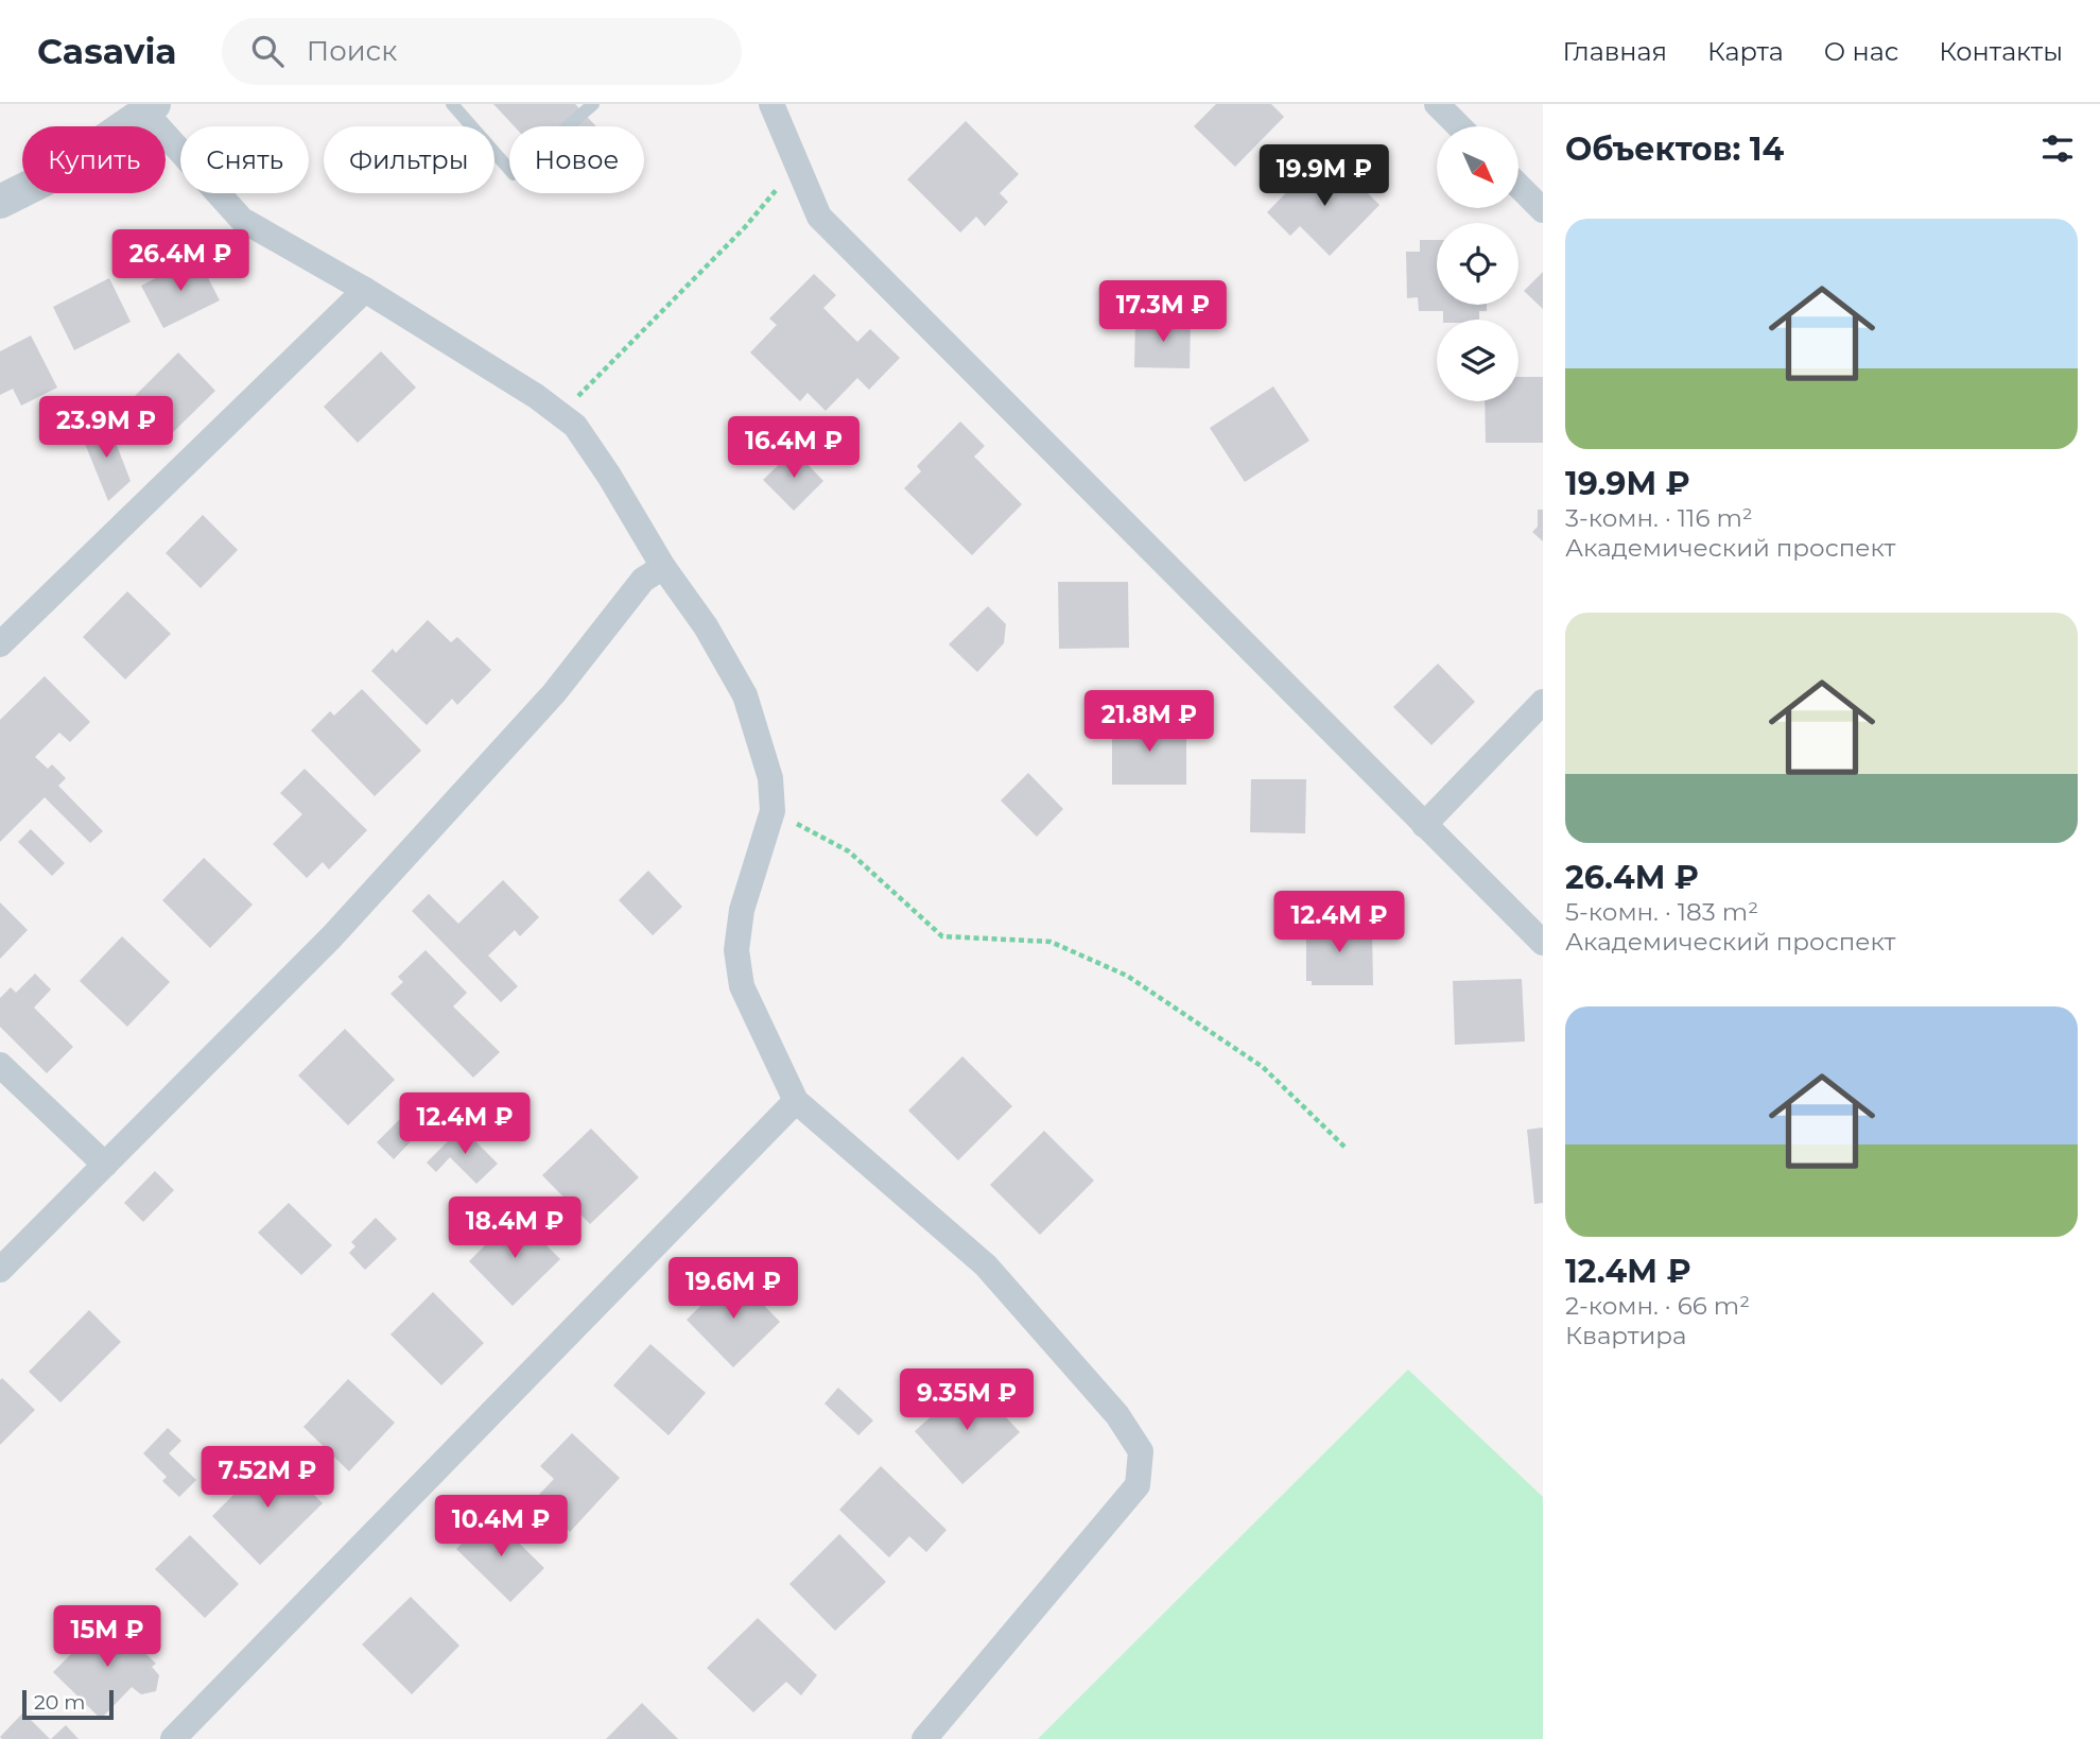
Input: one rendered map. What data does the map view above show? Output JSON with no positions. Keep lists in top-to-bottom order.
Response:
{
  "scale_bar": "20 m",
  "north": "bottom right",
  "page": {
    "header": "Casavia",
    "search": "Поиск",
    "nav": [
      "Главная",
      "Карта",
      "О нас",
      "Контакты"
    ],
    "heading": "Объектов: 14",
    "chip": [
      "Купить",
      "Снять",
      "Фильтры",
      "Новое"
    ],
    "price": [
      "19.9M ₽",
      "26.4M ₽",
      "17.3M ₽",
      "23.9M ₽",
      "16.4M ₽",
      "21.8M ₽",
      "12.4M ₽",
      "12.4M ₽",
      "18.4M ₽",
      "19.6M ₽",
      "9.35M ₽",
      "7.52M ₽",
      "10.4M ₽",
      "15M ₽"
    ],
    "list": [
      {
        "name": "19.9M ₽",
        "note": "3-комн. · 116 m² · Академический проспект"
      },
      {
        "name": "26.4M ₽",
        "note": "5-комн. · 183 m² · Академический проспект"
      },
      {
        "name": "12.4M ₽",
        "note": "2-комн. · 66 m² · Квартира"
      }
    ],
    "scale": "20 m"
  }
}
